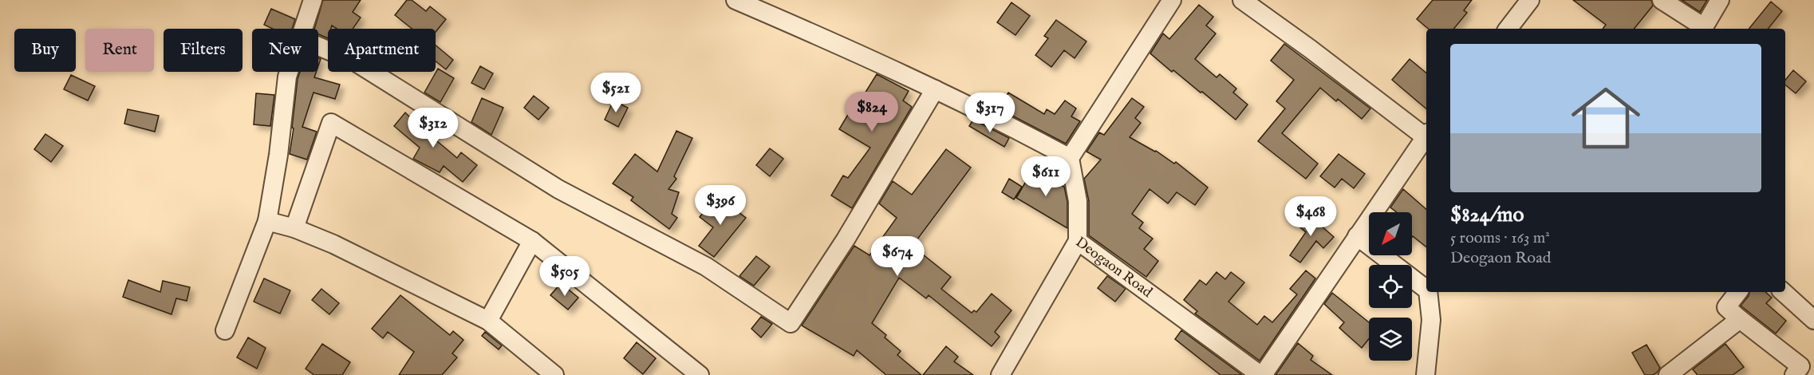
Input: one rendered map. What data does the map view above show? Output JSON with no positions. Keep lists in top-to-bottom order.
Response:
{
  "streets": {
    "street": ["Deogaon Road"]
  },
  "north": "bottom left",
  "page": {
    "chip": [
      "Buy",
      "Rent",
      "Filters",
      "New",
      "Apartment"
    ],
    "list": [
      {
        "name": "$824/mo",
        "note": "5 rooms · 163 m² · Deogaon Road"
      }
    ],
    "price": [
      "$521",
      "$824",
      "$317",
      "$312",
      "$611",
      "$396",
      "$468",
      "$674",
      "$505"
    ]
  }
}
